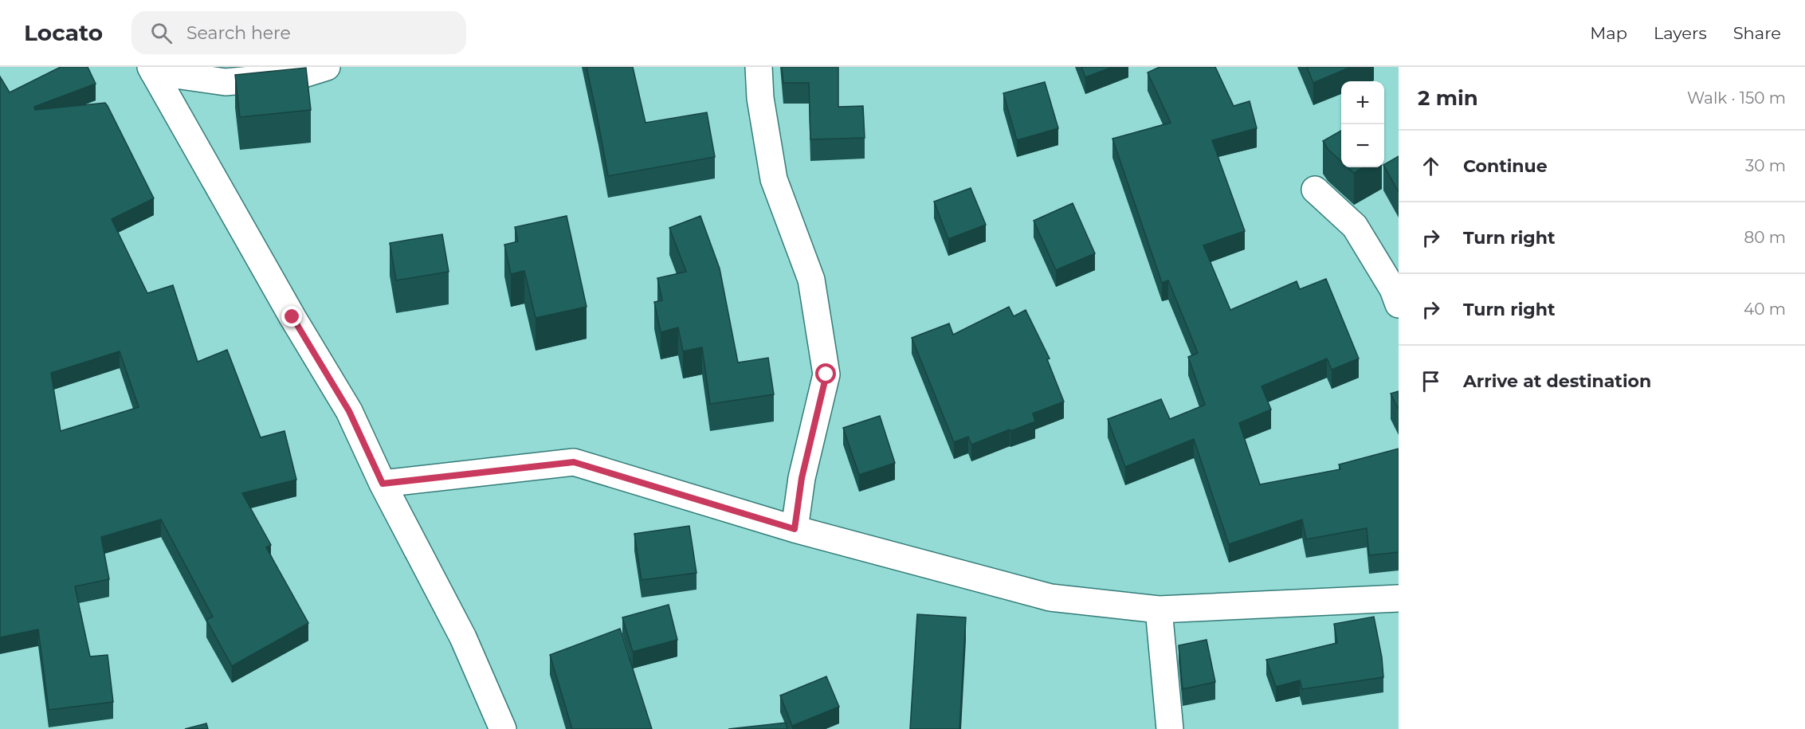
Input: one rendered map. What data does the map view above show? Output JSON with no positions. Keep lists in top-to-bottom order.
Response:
{
  "page": {
    "header": "Locato",
    "search": "Search here",
    "nav": ["Map", "Layers", "Share"],
    "heading": ["2 min", "Walk · 150 m"],
    "map_buttons": ["+", "−"],
    "list": [
      ["Continue", "30 m"],
      ["Turn right", "80 m"],
      ["Turn right", "40 m"],
      "Arrive at destination"
    ]
  }
}
